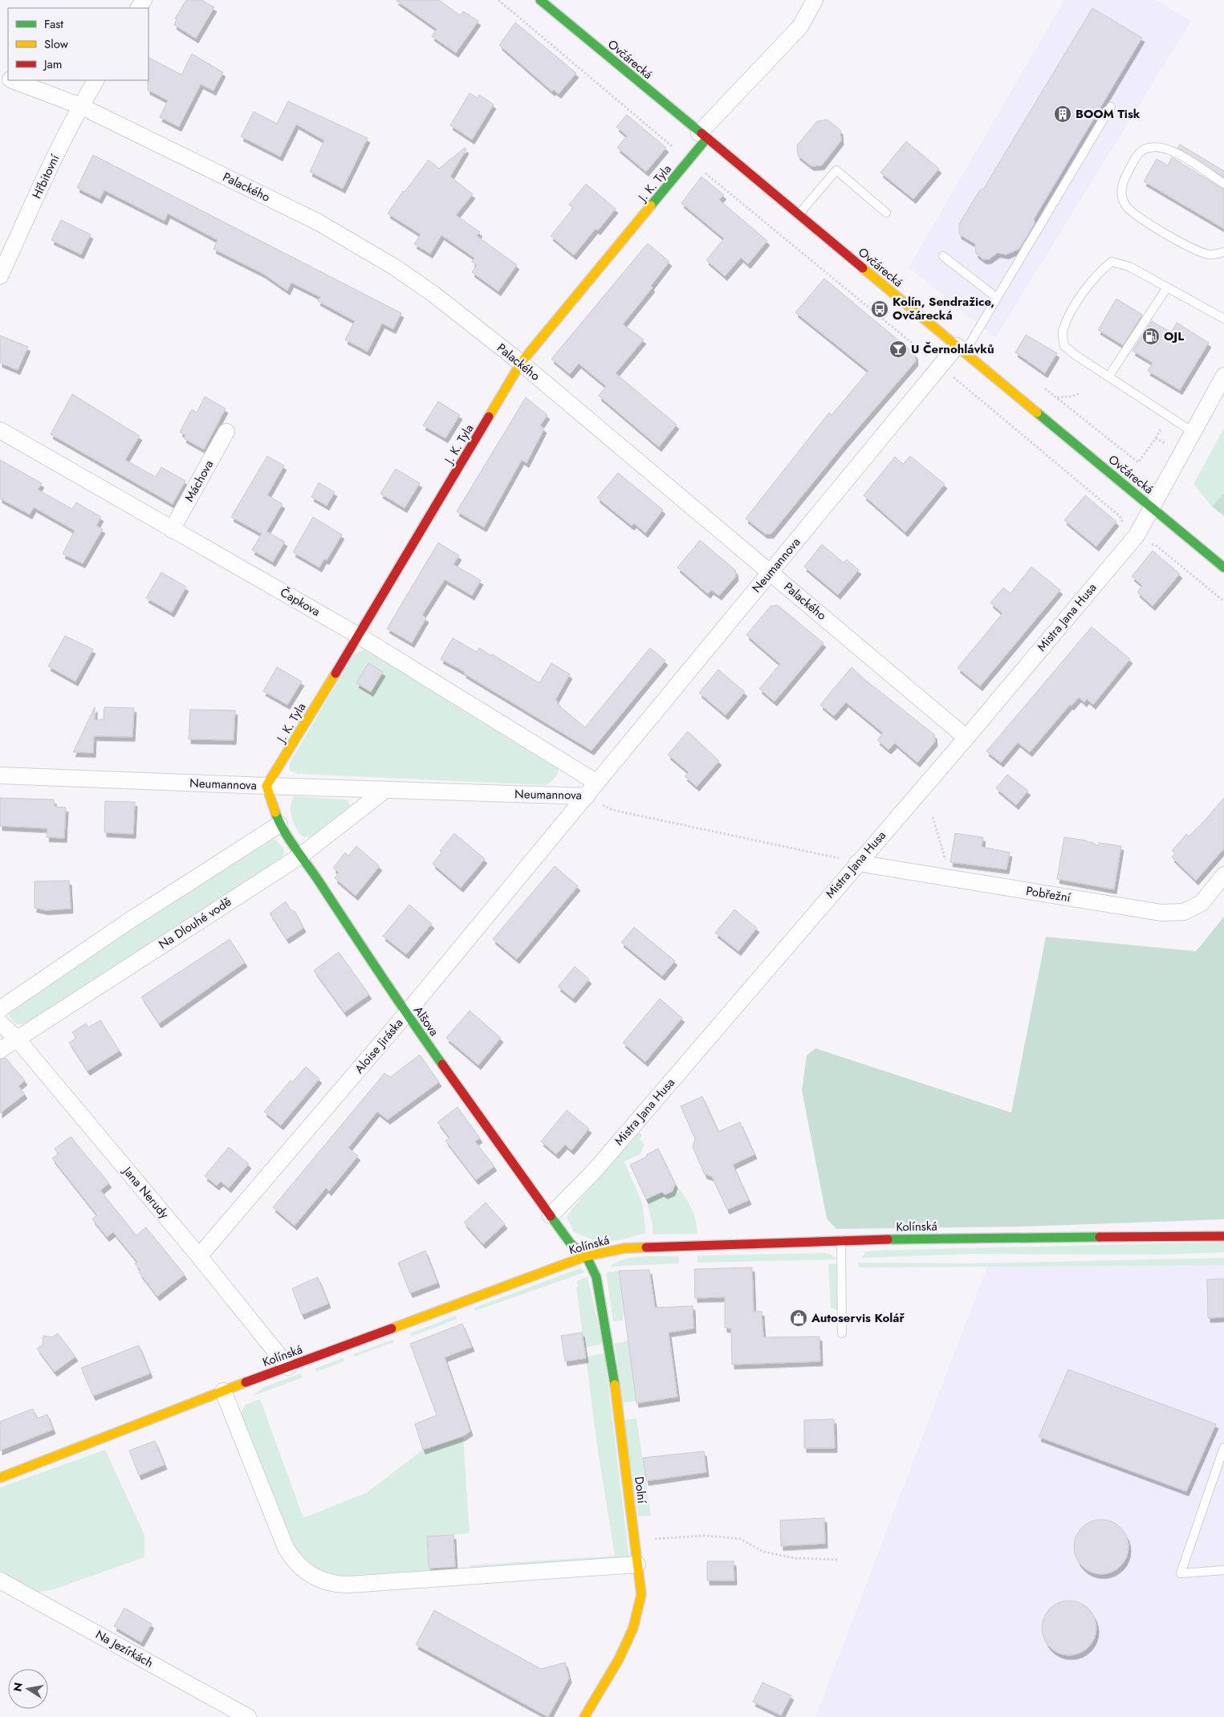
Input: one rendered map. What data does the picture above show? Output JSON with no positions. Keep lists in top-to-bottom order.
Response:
{
  "streets": {
    "street": [
      "Ovčárecká",
      "Hřbitovní",
      "J. K. Tyla",
      "Palackého",
      "Máchova",
      "Neumannova",
      "Čapkova",
      "Mistra Jana Husa",
      "Pobřežní",
      "Na Dlouhé vodě",
      "Alšova",
      "Aloise Jiráska",
      "Jana Nerudy",
      "Kolínská",
      "Dolní",
      "Na Jezírkách"
    ]
  },
  "crossings": [
    ["Ovčárecká", "J. K. Tyla"],
    ["Ovčárecká", "Neumannova"],
    ["Ovčárecká", "Mistra Jana Husa"],
    ["Hřbitovní", "Palackého"],
    ["J. K. Tyla", "Palackého"],
    ["J. K. Tyla", "Neumannova"],
    ["J. K. Tyla", "Čapkova"],
    ["J. K. Tyla", "Alšova"],
    ["Palackého", "Neumannova"],
    ["Palackého", "Mistra Jana Husa"],
    ["Máchova", "Čapkova"],
    ["Neumannova", "Čapkova"],
    ["Neumannova", "Na Dlouhé vodě"],
    ["Neumannova", "Alšova"],
    ["Neumannova", "Aloise Jiráska"],
    ["Mistra Jana Husa", "Pobřežní"],
    ["Mistra Jana Husa", "Alšova"],
    ["Na Dlouhé vodě", "Alšova"],
    ["Na Dlouhé vodě", "Jana Nerudy"],
    ["Alšova", "Aloise Jiráska"],
    ["Alšova", "Kolínská"],
    ["Alšova", "Dolní"],
    ["Aloise Jiráska", "Jana Nerudy"],
    ["Jana Nerudy", "Kolínská"],
    ["Kolínská", "Dolní"]
  ],
  "places": {
    "building": ["BOOM Tisk"],
    "bus stop": ["Kolín, Sendražice, Ovčárecká"],
    "fuel station": ["OJL"],
    "bar": ["U Černohlávků"],
    "shop": ["Autoservis Kolář"]
  },
  "legend": ["Fast", "Slow", "Jam"],
  "north": "left"
}
